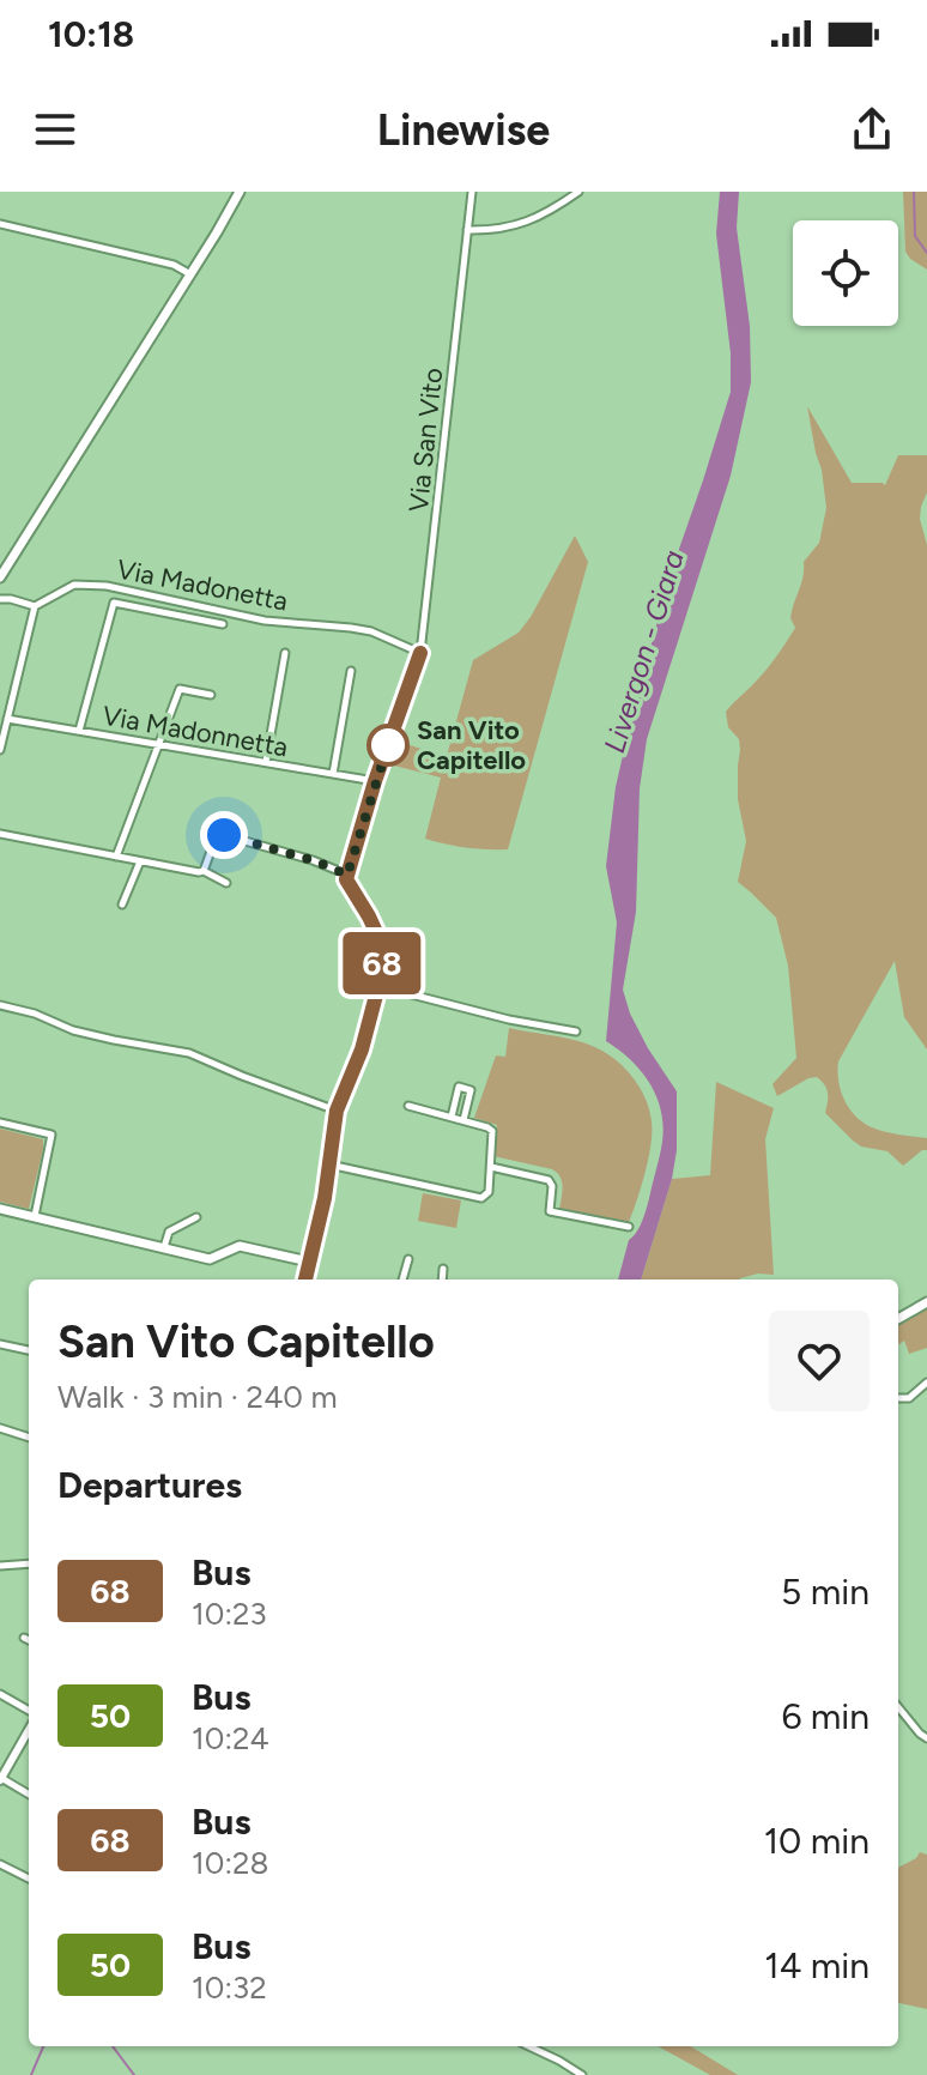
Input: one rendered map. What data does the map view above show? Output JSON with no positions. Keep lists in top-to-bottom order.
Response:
{
  "streets": {
    "street": ["Via San Vito", "Via Madonetta", "Via Madonnetta"]
  },
  "crossings": [
    ["Via San Vito", "Via Madonetta"],
    ["Via San Vito", "Via Madonnetta"]
  ],
  "water": ["Livergon - Giara"],
  "places": ["San Vito Capitello"],
  "lines": ["bus line 68"],
  "page": {
    "status": "10:18",
    "header": "Linewise",
    "on_map": "68",
    "heading": [
      ["San Vito Capitello", "Walk · 3 min · 240 m"],
      "Departures"
    ],
    "list": [
      {
        "mark": "68",
        "name": "Bus",
        "note": "10:23",
        "value": "5 min"
      },
      {
        "mark": "50",
        "name": "Bus",
        "note": "10:24",
        "value": "6 min"
      },
      {
        "mark": "68",
        "name": "Bus",
        "note": "10:28",
        "value": "10 min"
      },
      {
        "mark": "50",
        "name": "Bus",
        "note": "10:32",
        "value": "14 min"
      }
    ]
  }
}
